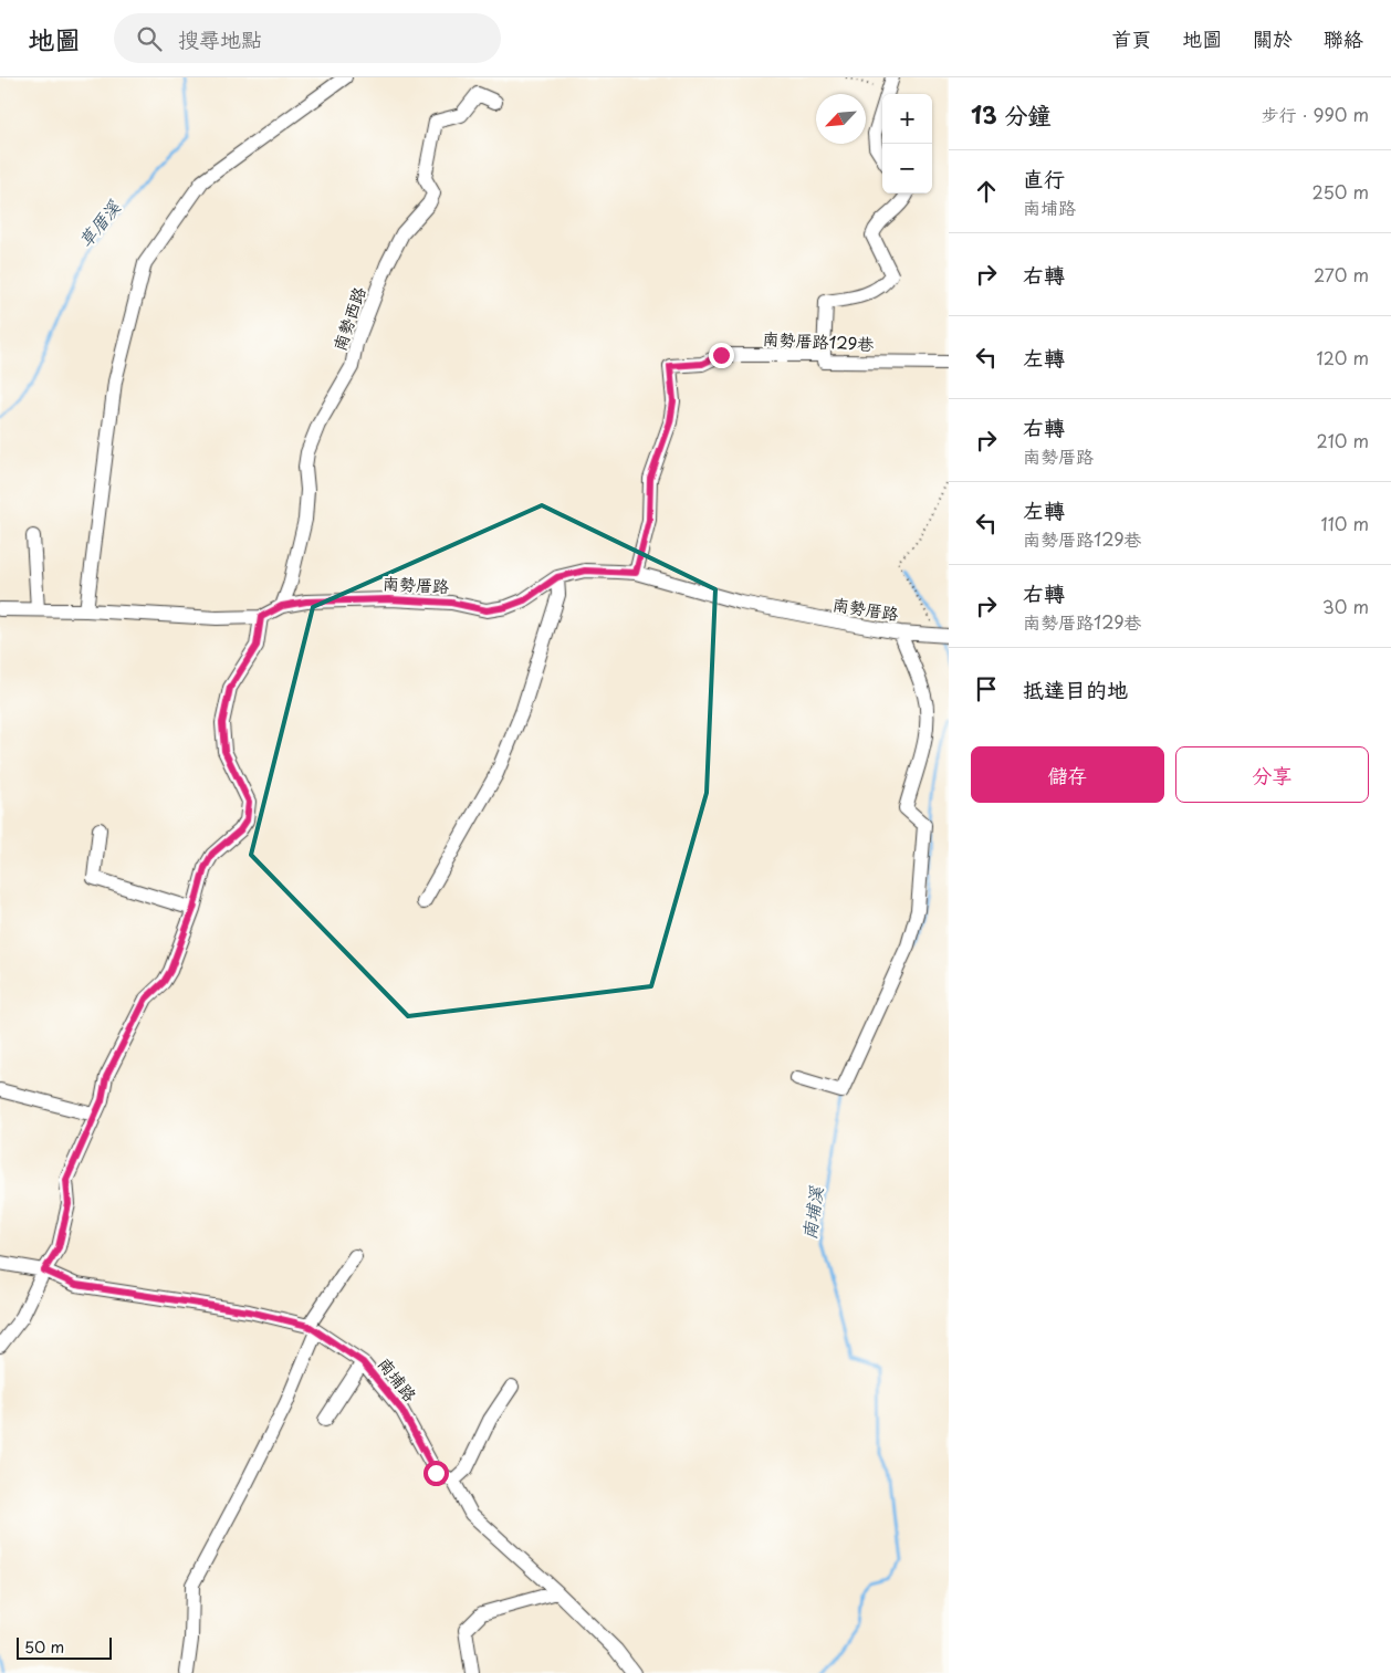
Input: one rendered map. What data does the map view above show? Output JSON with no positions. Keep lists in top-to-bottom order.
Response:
{
  "streets": {
    "street": [
      "南勢西路",
      "南勢厝路129巷",
      "南勢厝路",
      "南埔路"
    ]
  },
  "crossings": [
    ["南勢西路", "南勢厝路"],
    ["南勢厝路129巷", "南勢厝路"]
  ],
  "water": ["草厝溪", "南埔溪"],
  "scale_bar": "50 m",
  "north": "bottom left",
  "page": {
    "header": "地圖",
    "search": "搜尋地點",
    "nav": [
      "首頁",
      "地圖",
      "關於",
      "聯絡"
    ],
    "heading": ["13 分鐘", "步行 · 990 m"],
    "map_buttons": ["+", "−"],
    "list": [
      ["直行", "南埔路", "250 m"],
      ["右轉", "270 m"],
      ["左轉", "120 m"],
      ["右轉", "南勢厝路", "210 m"],
      ["左轉", "南勢厝路129巷", "110 m"],
      ["右轉", "南勢厝路129巷", "30 m"],
      "抵達目的地"
    ],
    "buttons": ["儲存", "分享"],
    "scale": "50 m"
  }
}
